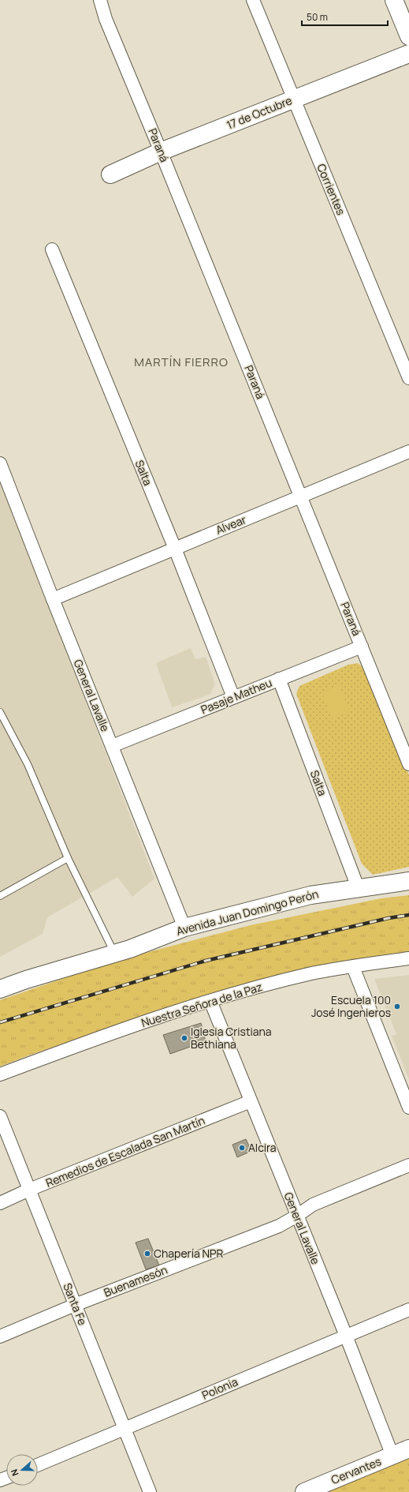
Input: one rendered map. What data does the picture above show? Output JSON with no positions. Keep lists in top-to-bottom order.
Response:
{
  "streets": {
    "street": [
      "17 de Octubre",
      "Paraná",
      "Corrientes",
      "Salta",
      "Alvear",
      "General Lavalle",
      "Pasaje Matheu",
      "Avenida Juan Domingo Perón",
      "Nuestra Señora de la Paz",
      "Remedios de Escalada San Martín",
      "Buenamesón",
      "Santa Fe",
      "Polonia",
      "Cervantes"
    ]
  },
  "crossings": [
    ["17 de Octubre", "Paraná"],
    ["17 de Octubre", "Corrientes"],
    ["Paraná", "Alvear"],
    ["Paraná", "Pasaje Matheu"],
    ["Salta", "Alvear"],
    ["Salta", "Pasaje Matheu"],
    ["Salta", "Avenida Juan Domingo Perón"],
    ["Alvear", "General Lavalle"],
    ["General Lavalle", "Pasaje Matheu"],
    ["General Lavalle", "Avenida Juan Domingo Perón"],
    ["General Lavalle", "Nuestra Señora de la Paz"],
    ["General Lavalle", "Remedios de Escalada San Martín"],
    ["General Lavalle", "Buenamesón"],
    ["General Lavalle", "Polonia"],
    ["General Lavalle", "Cervantes"],
    ["Remedios de Escalada San Martín", "Santa Fe"],
    ["Buenamesón", "Santa Fe"],
    ["Santa Fe", "Polonia"]
  ],
  "districts": ["MARTÍN FIERRO"],
  "places": [
    "Escuela 100 José Ingenieros",
    "Iglesia Cristiana Bethiana",
    "Alcira",
    "Chapería NPR"
  ],
  "scale_bar": "50 m",
  "north": "left"
}
